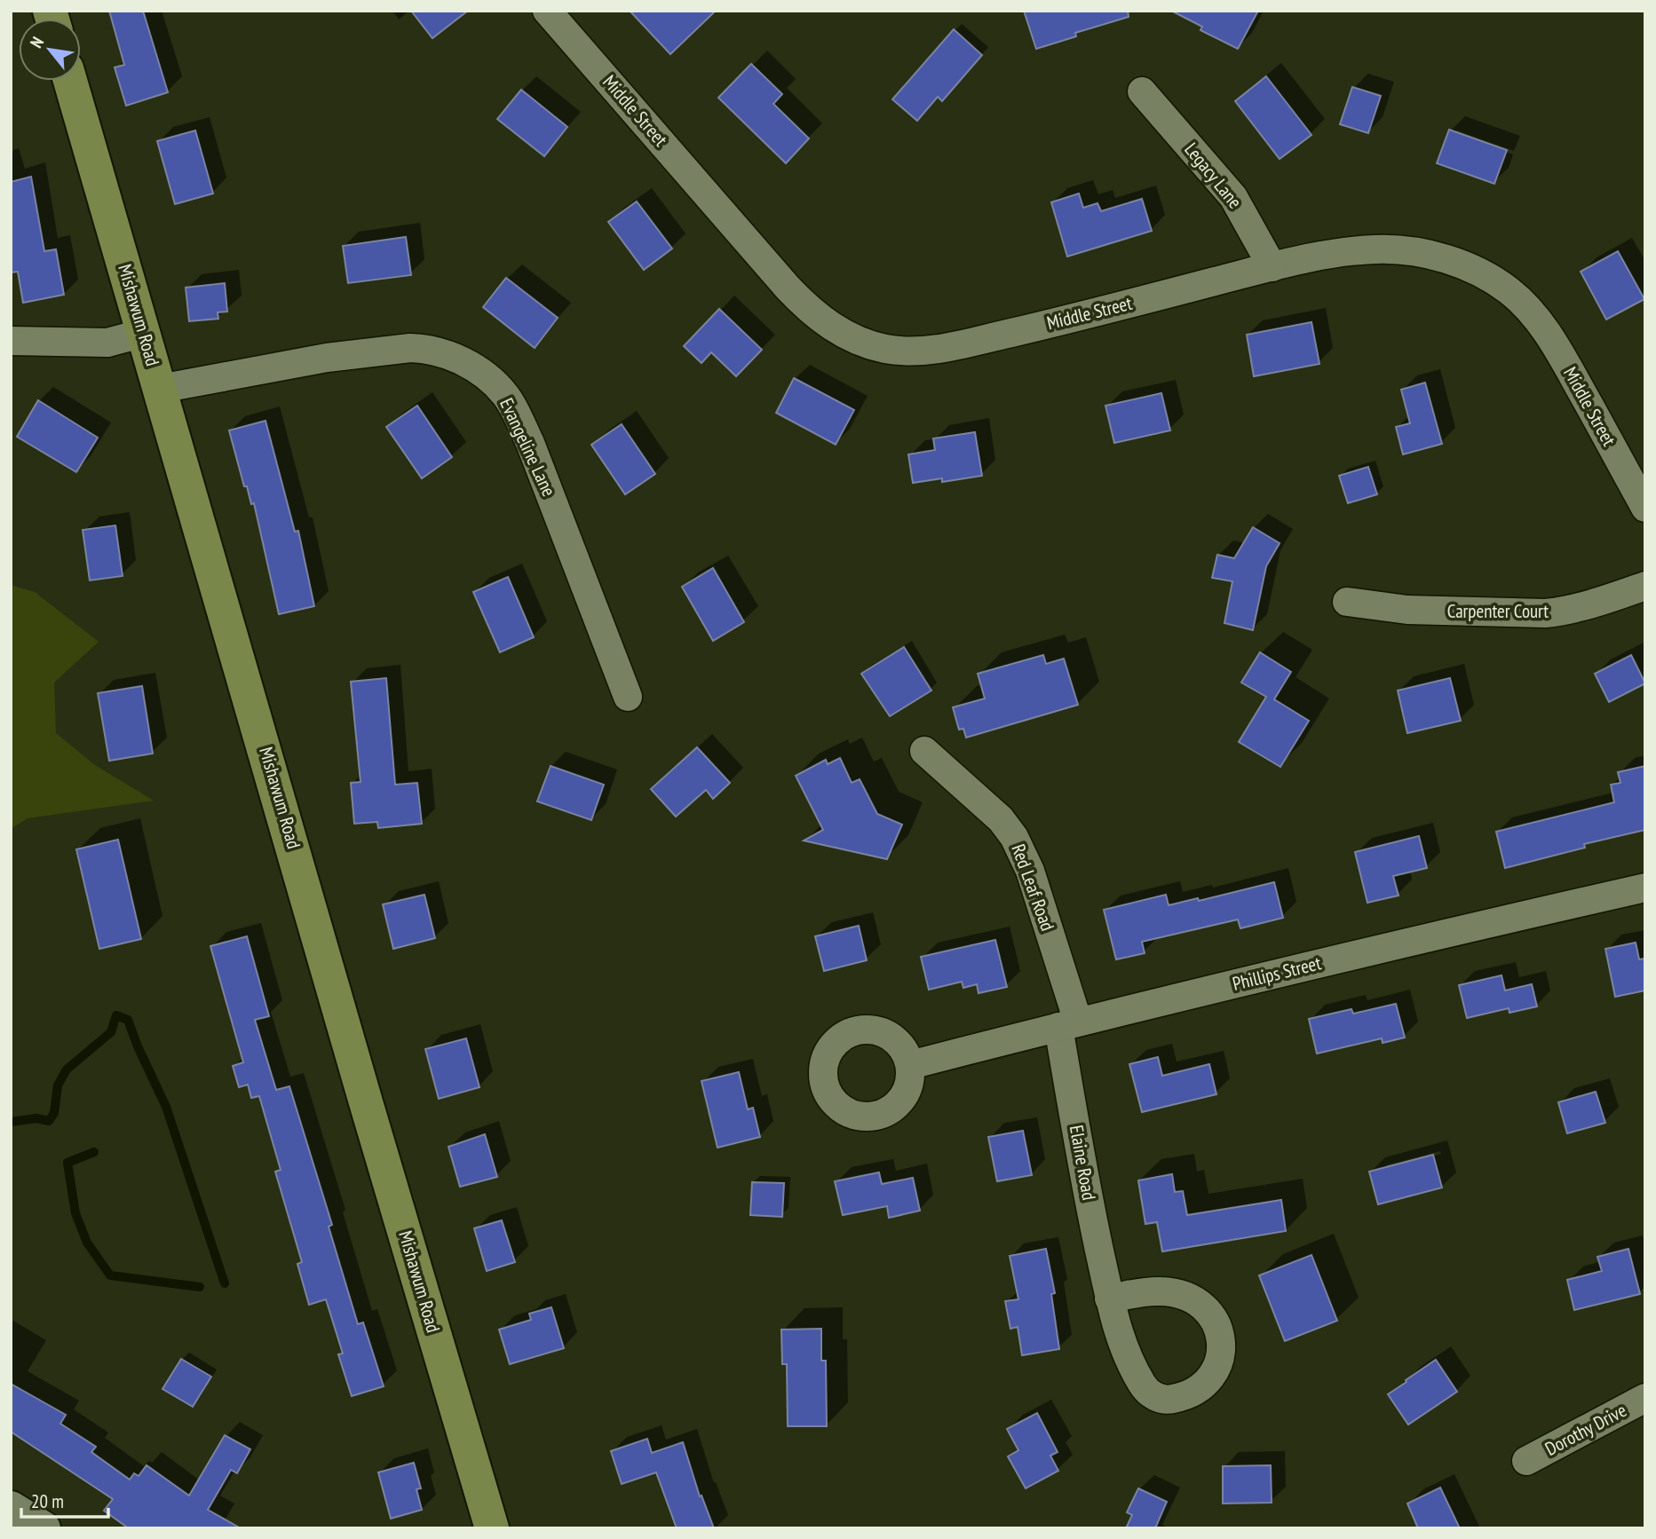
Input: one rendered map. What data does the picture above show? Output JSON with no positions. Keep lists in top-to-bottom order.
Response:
{
  "streets": {
    "main road": ["Mishawum Road"],
    "street": [
      "Middle Street",
      "Legacy Lane",
      "Evangeline Lane",
      "Carpenter Court",
      "Red Leaf Road",
      "Phillips Street",
      "Elaine Road",
      "Dorothy Drive"
    ]
  },
  "crossings": [
    ["Middle Street", "Legacy Lane"],
    ["Mishawum Road", "Evangeline Lane"],
    ["Red Leaf Road", "Phillips Street"],
    ["Red Leaf Road", "Elaine Road"],
    ["Phillips Street", "Elaine Road"]
  ],
  "scale_bar": "20 m",
  "north": "top left"
}
